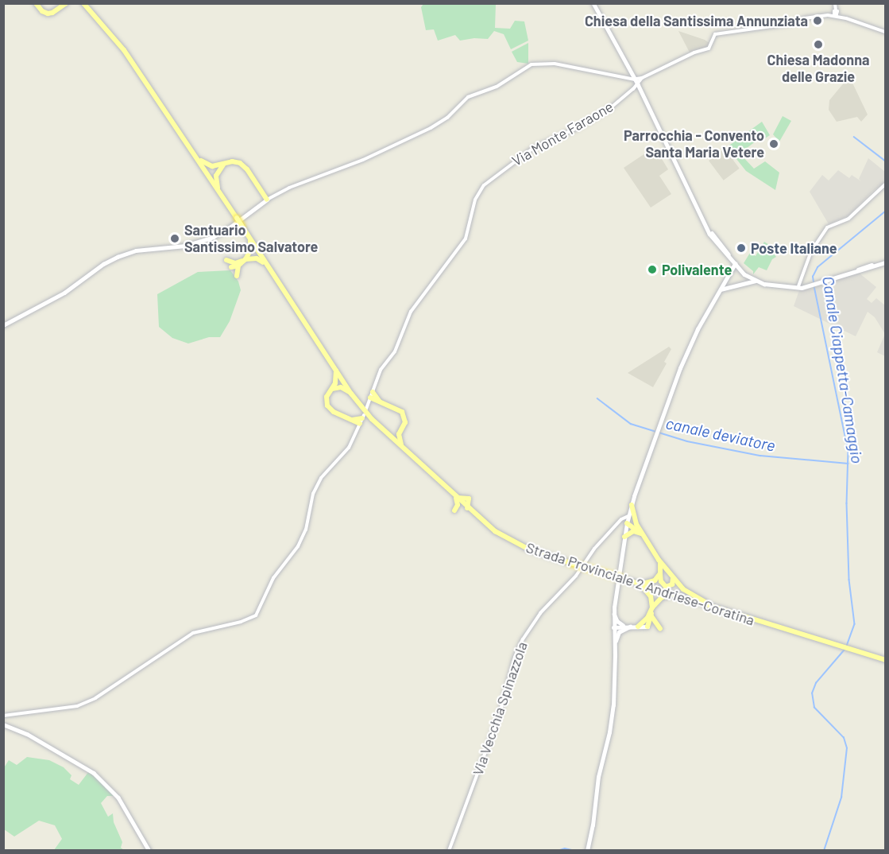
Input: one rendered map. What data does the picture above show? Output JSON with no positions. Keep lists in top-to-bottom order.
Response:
{
  "streets": {
    "main road": ["Strada Provinciale 2 Andriese-Coratina"],
    "street": ["Via Monte Faraone", "Via Vecchia Spinazzola"]
  },
  "water": ["Canale Ciappetta-Camaggio", "canale deviatore"],
  "places": [
    "Chiesa della Santissima Annunziata",
    "Chiesa Madonna delle Grazie",
    "Parrocchia - Convento Santa Maria Vetere",
    "Santuario Santissimo Salvatore",
    "Poste Italiane",
    "Polivalente"
  ]
}
